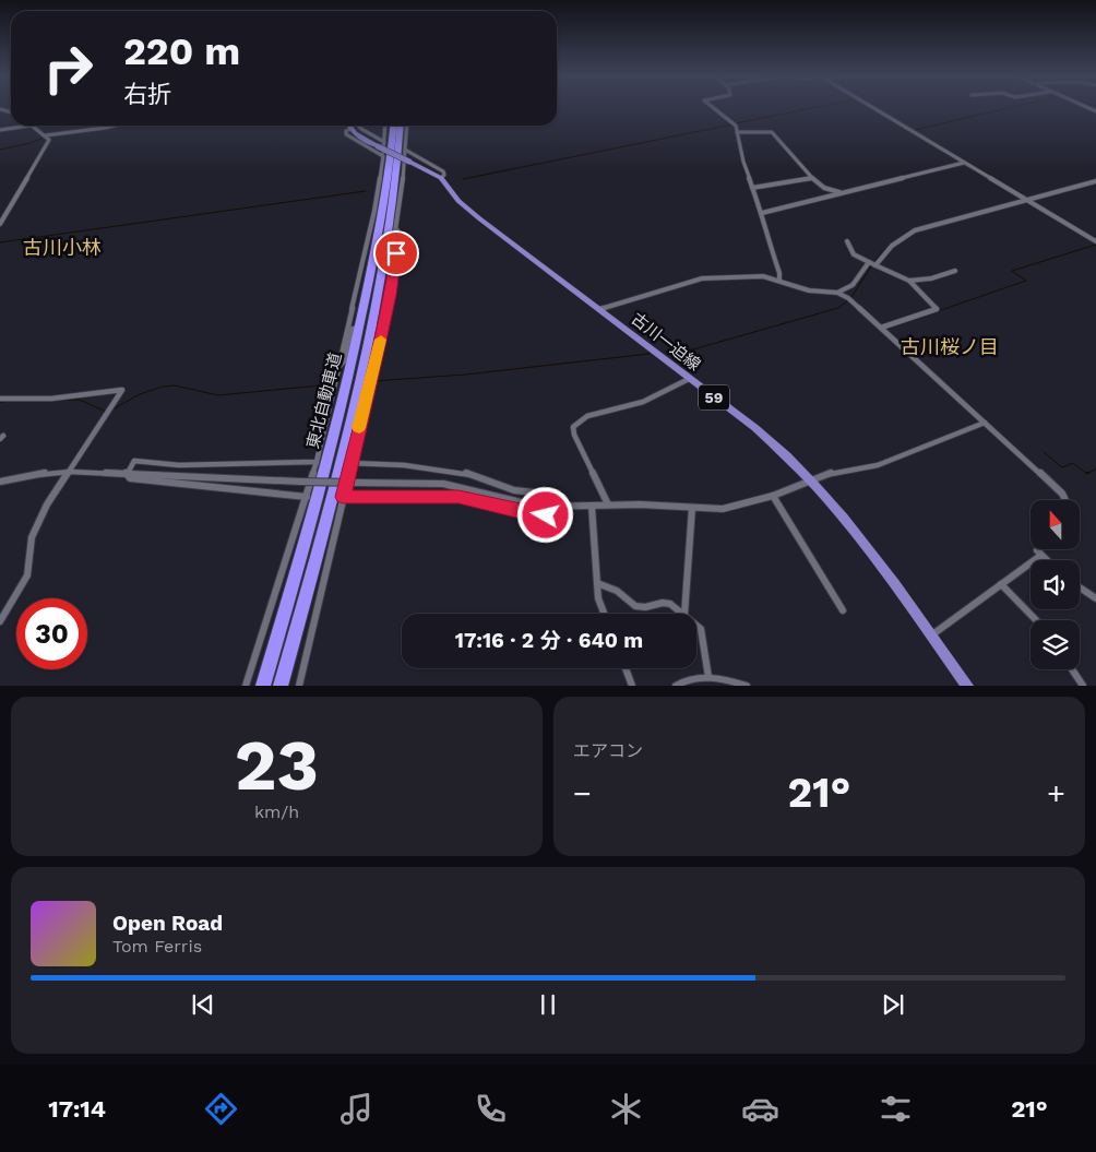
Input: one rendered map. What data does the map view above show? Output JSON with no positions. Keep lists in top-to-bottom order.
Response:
{
  "streets": {
    "highway": ["東北自動車道"],
    "main road": ["古川一迫線", "59"]
  },
  "districts": ["古川小林", "古川桜ノ目"],
  "north": "top",
  "page": {
    "turn": ["220 m", "右折"],
    "limit": "30",
    "trip": "17:16 · 2 分 · 640 m",
    "tile": [
      ["23", "km/h"],
      "エアコン"
    ],
    "heat": ["−", "21°", "+"],
    "song": ["Open Road", "Tom Ferris"],
    "tabs": ["17:14", "21°"]
  }
}
